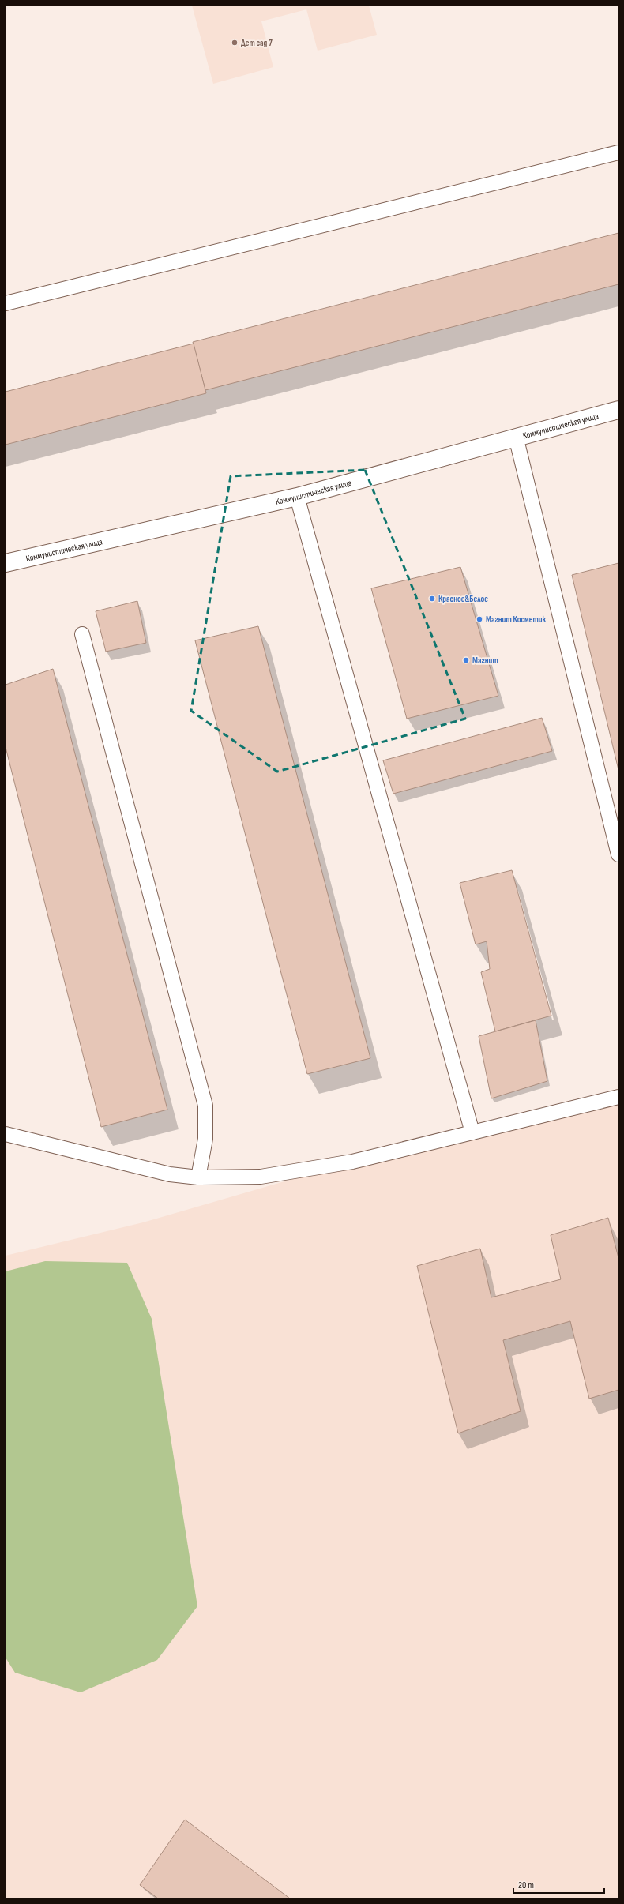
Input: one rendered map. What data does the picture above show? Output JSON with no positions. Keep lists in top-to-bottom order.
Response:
{
  "streets": {
    "street": ["Коммунистическая улица"]
  },
  "places": [
    "Дет сад 7",
    "Красное&Белое",
    "Магнит Косметик",
    "Магнит"
  ],
  "scale_bar": "20 m"
}
